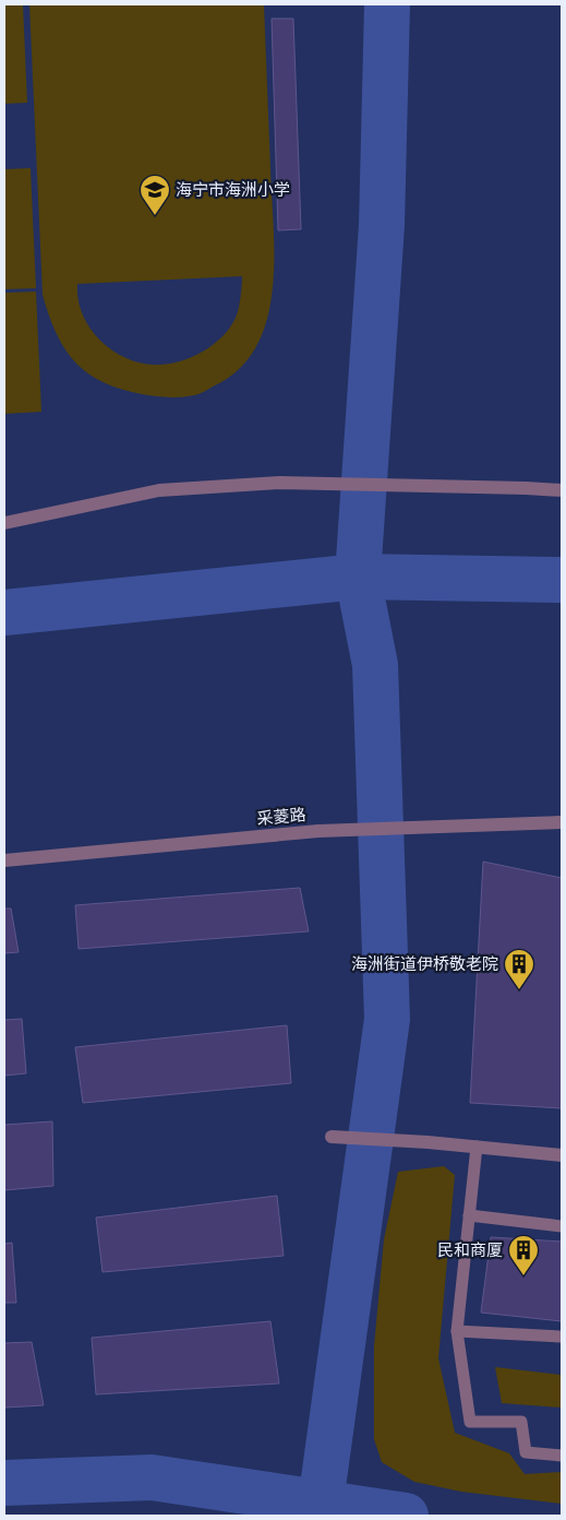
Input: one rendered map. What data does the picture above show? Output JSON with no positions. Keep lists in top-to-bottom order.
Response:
{
  "streets": {
    "street": ["采菱路"]
  },
  "places": {
    "school or university": ["海宁市海洲小学"],
    "building": ["海洲街道伊桥敬老院", "民和商厦"]
  }
}
